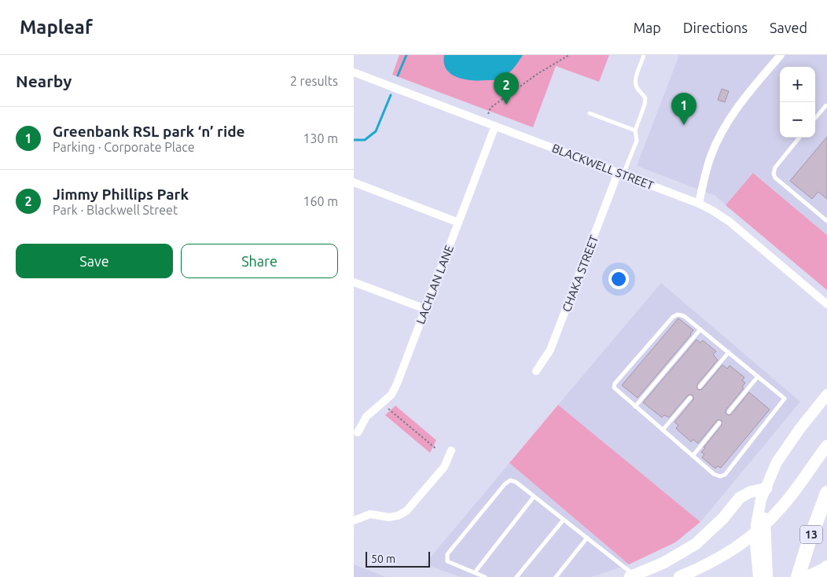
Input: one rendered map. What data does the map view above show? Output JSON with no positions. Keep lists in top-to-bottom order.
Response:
{
  "streets": {
    "highway": ["13"],
    "street": ["BLACKWELL STREET", "CHAKA STREET", "LACHLAN LANE"]
  },
  "crossings": [
    ["BLACKWELL STREET", "CHAKA STREET"],
    ["BLACKWELL STREET", "LACHLAN LANE"]
  ],
  "scale_bar": "50 m",
  "page": {
    "header": "Mapleaf",
    "nav": ["Map", "Directions", "Saved"],
    "heading": ["Nearby", "2 results"],
    "map_buttons": ["+", "−"],
    "pins": ["2", "1"],
    "list": [
      {
        "mark": "1",
        "name": "Greenbank RSL park ‘n’ ride",
        "note": "Parking · Corporate Place",
        "value": "130 m"
      },
      {
        "mark": "2",
        "name": "Jimmy Phillips Park",
        "note": "Park · Blackwell Street",
        "value": "160 m"
      }
    ],
    "buttons": ["Save", "Share"],
    "scale": "50 m"
  }
}
